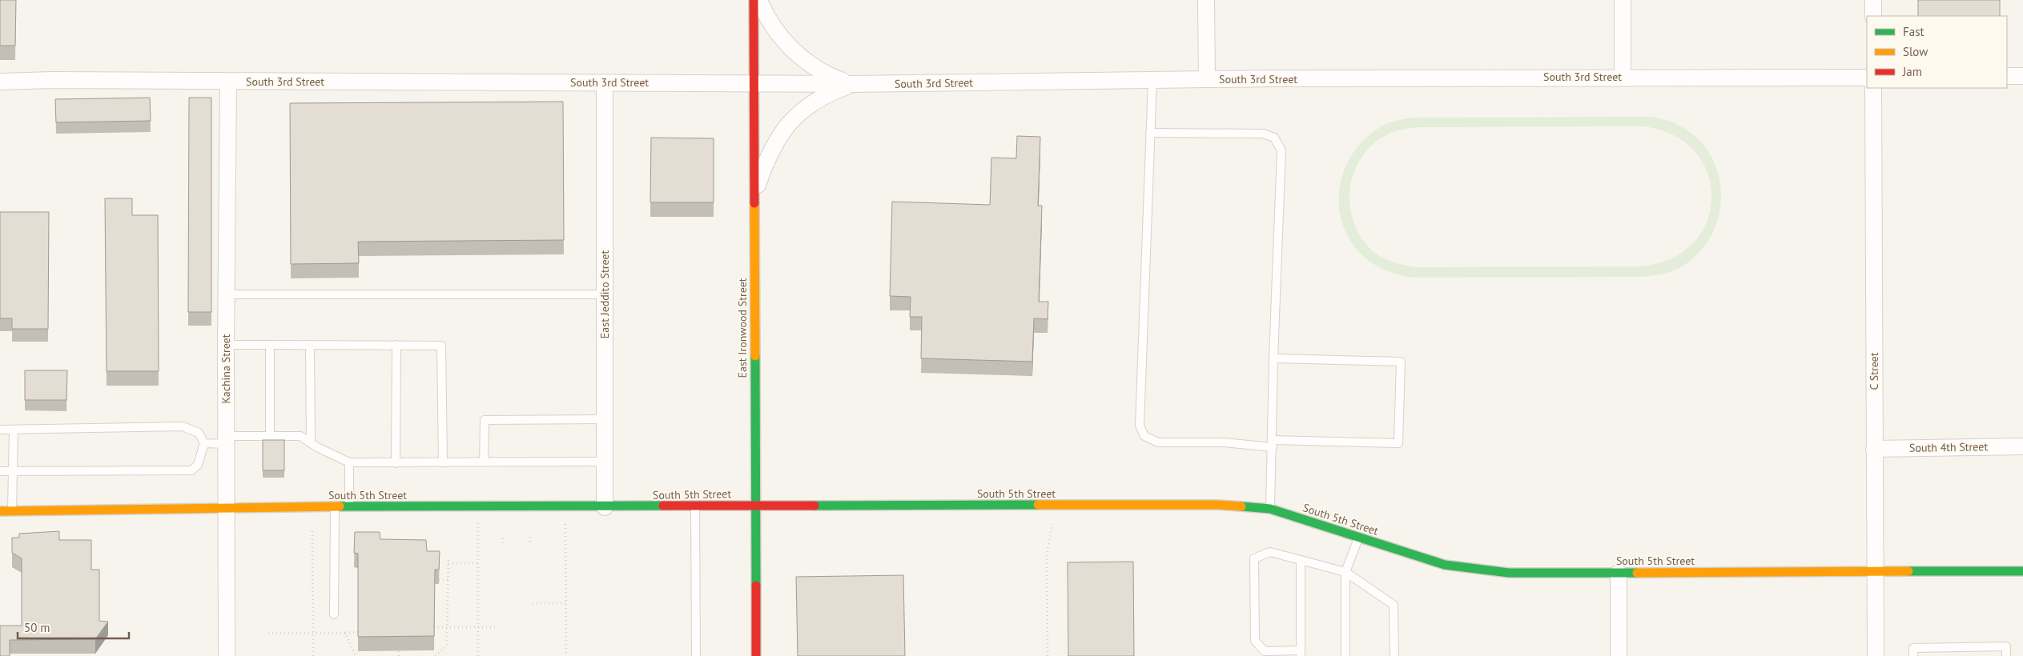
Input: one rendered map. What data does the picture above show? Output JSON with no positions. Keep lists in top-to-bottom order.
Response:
{
  "streets": {
    "street": [
      "South 3rd Street",
      "East Jeddito Street",
      "East Ironwood Street",
      "Kachina Street",
      "C Street",
      "South 4th Street",
      "South 5th Street"
    ]
  },
  "crossings": [
    ["South 3rd Street", "East Jeddito Street"],
    ["South 3rd Street", "East Ironwood Street"],
    ["South 3rd Street", "Kachina Street"],
    ["East Jeddito Street", "South 5th Street"],
    ["East Ironwood Street", "South 5th Street"],
    ["Kachina Street", "South 5th Street"],
    ["C Street", "South 4th Street"],
    ["C Street", "South 5th Street"]
  ],
  "legend": ["Fast", "Slow", "Jam"],
  "scale_bar": "50 m"
}
